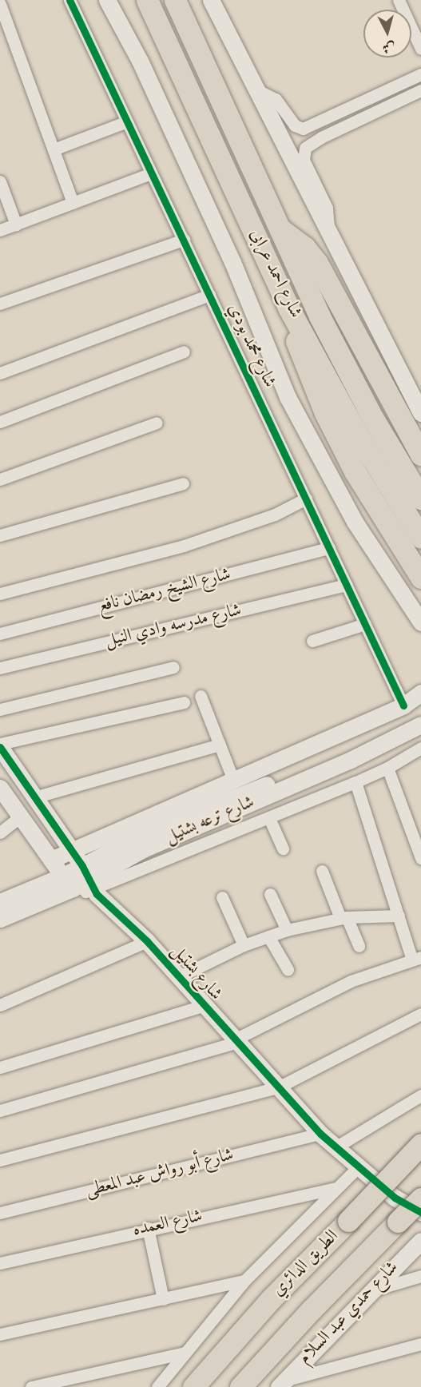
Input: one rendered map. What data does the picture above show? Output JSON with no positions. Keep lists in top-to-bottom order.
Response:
{
  "streets": {
    "highway": ["شارع احمد عرابى", "الطريق الدائري"],
    "street": [
      "شارع محمد بودي",
      "شارع الشيخ رمضان نافع",
      "شارع مدرسه وادي النيل",
      "شارع ترعه بشتيل",
      "شارع بشتيل",
      "شارع أبو رواش عبد المعطى",
      "شارع العمده",
      "شارع حمدي عبد السلام"
    ]
  },
  "crossings": [
    ["شارع محمد بودي", "شارع الشيخ رمضان نافع"],
    ["شارع محمد بودي", "شارع مدرسه وادي النيل"],
    ["شارع ترعه بشتيل", "شارع بشتيل"],
    ["شارع بشتيل", "شارع أبو رواش عبد المعطى"]
  ],
  "north": "bottom"
}
